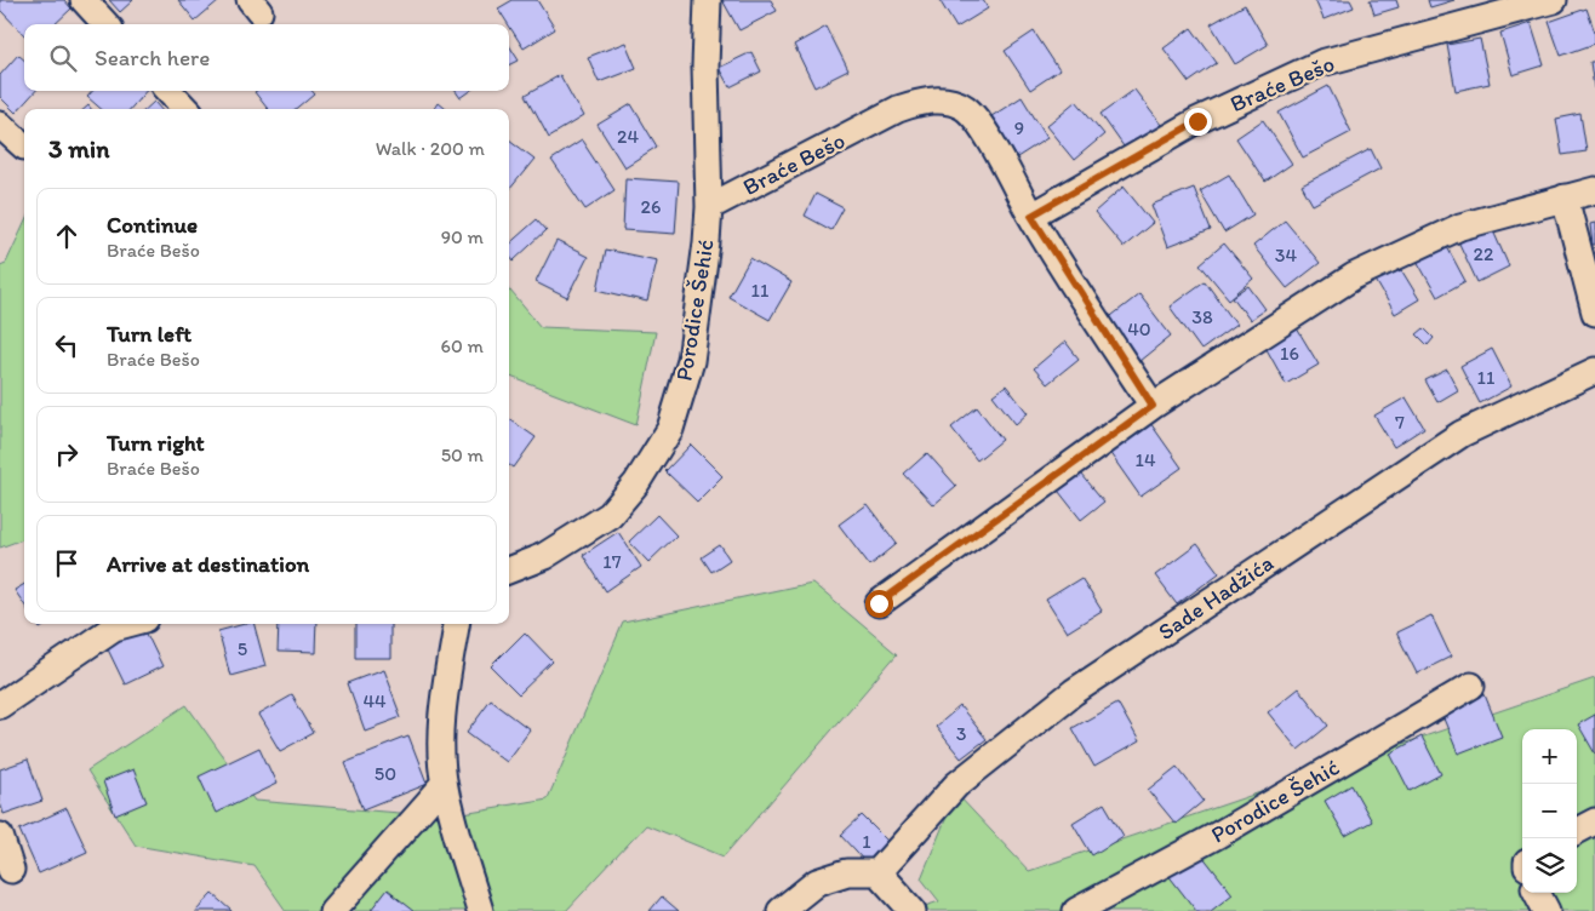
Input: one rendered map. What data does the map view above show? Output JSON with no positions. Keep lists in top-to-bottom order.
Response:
{
  "streets": {
    "street": ["Braće Bešo", "Porodice Šehić", "Sade Hadžića"]
  },
  "crossings": [
    ["Braće Bešo", "Porodice Šehić"]
  ],
  "house_numbers": [
    "9",
    "24",
    "26",
    "22",
    "34",
    "11",
    "38",
    "40",
    "16",
    "11",
    "7",
    "14",
    "17",
    "5",
    "44",
    "3",
    "50",
    "1"
  ],
  "page": {
    "search": "Search here",
    "heading": ["3 min", "Walk · 200 m"],
    "list": [
      ["Continue", "Braće Bešo", "90 m"],
      ["Turn left", "Braće Bešo", "60 m"],
      ["Turn right", "Braće Bešo", "50 m"],
      "Arrive at destination"
    ],
    "map_buttons": ["+", "−"]
  }
}
